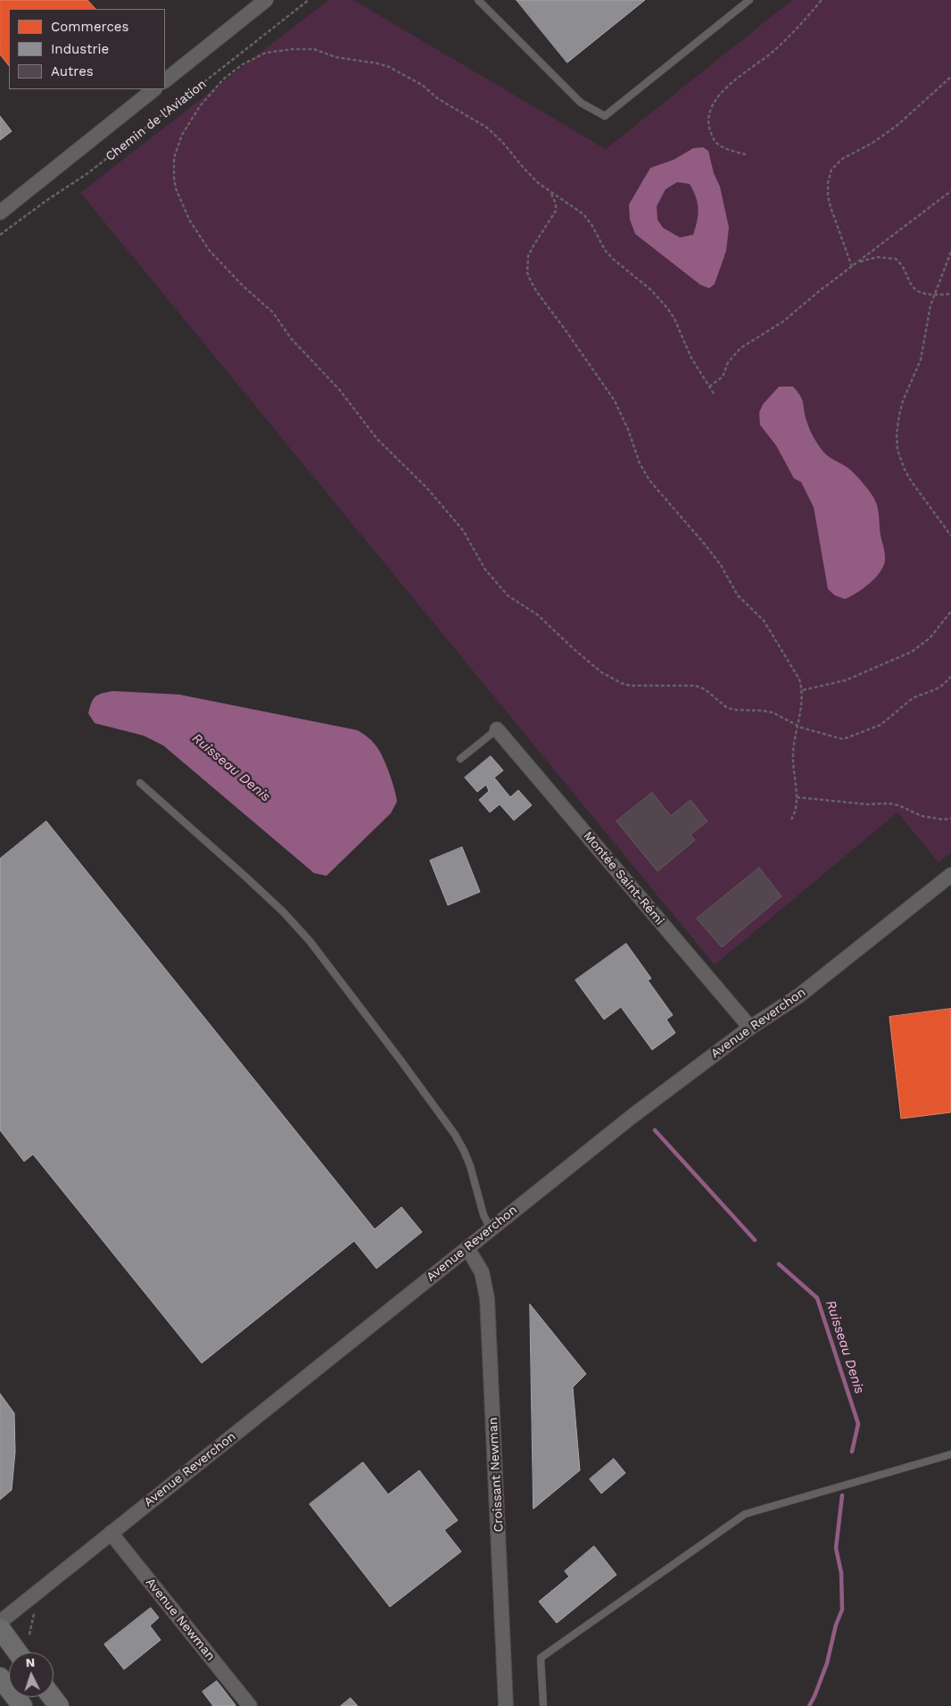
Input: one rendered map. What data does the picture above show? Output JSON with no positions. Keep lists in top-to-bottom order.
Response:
{
  "streets": {
    "street": [
      "Chemin de l'Aviation",
      "Montée Saint-Rémi",
      "Avenue Reverchon",
      "Croissant Newman",
      "Avenue Newman"
    ]
  },
  "crossings": [
    ["Montée Saint-Rémi", "Avenue Reverchon"],
    ["Avenue Reverchon", "Croissant Newman"],
    ["Avenue Reverchon", "Avenue Newman"]
  ],
  "water": ["Ruisseau Denis"],
  "legend": ["Commerces", "Industrie", "Autres"],
  "north": "top"
}
